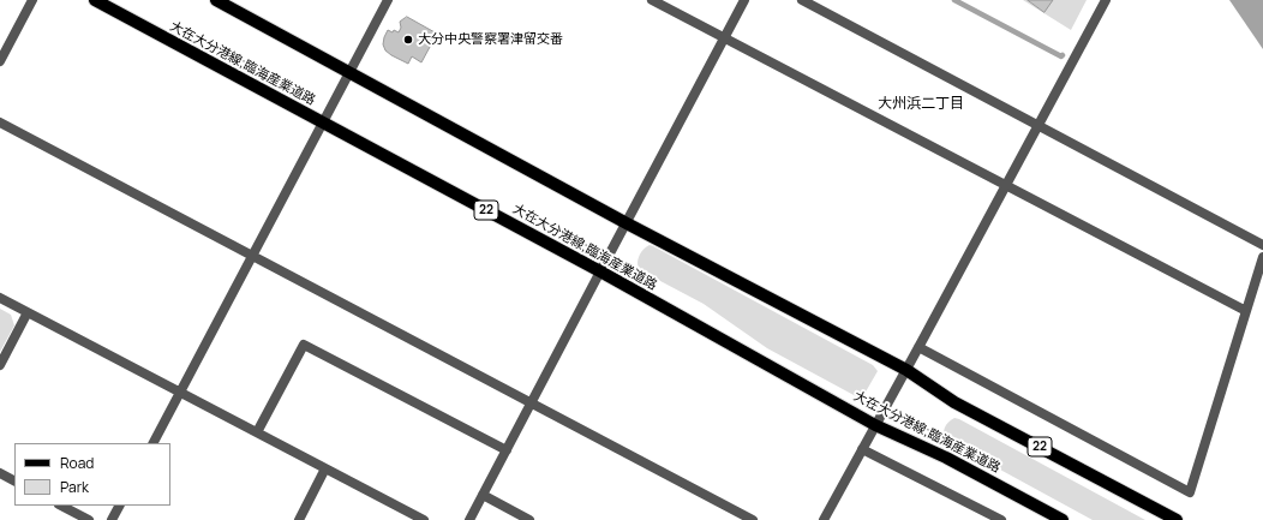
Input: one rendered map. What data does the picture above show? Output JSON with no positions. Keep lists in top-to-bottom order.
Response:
{
  "streets": {
    "main road": ["大在大分港線;臨海産業道路", "22"]
  },
  "districts": ["大州浜二丁目"],
  "places": ["大分中央警察署津留交番"],
  "legend": ["Road", "Park"]
}
